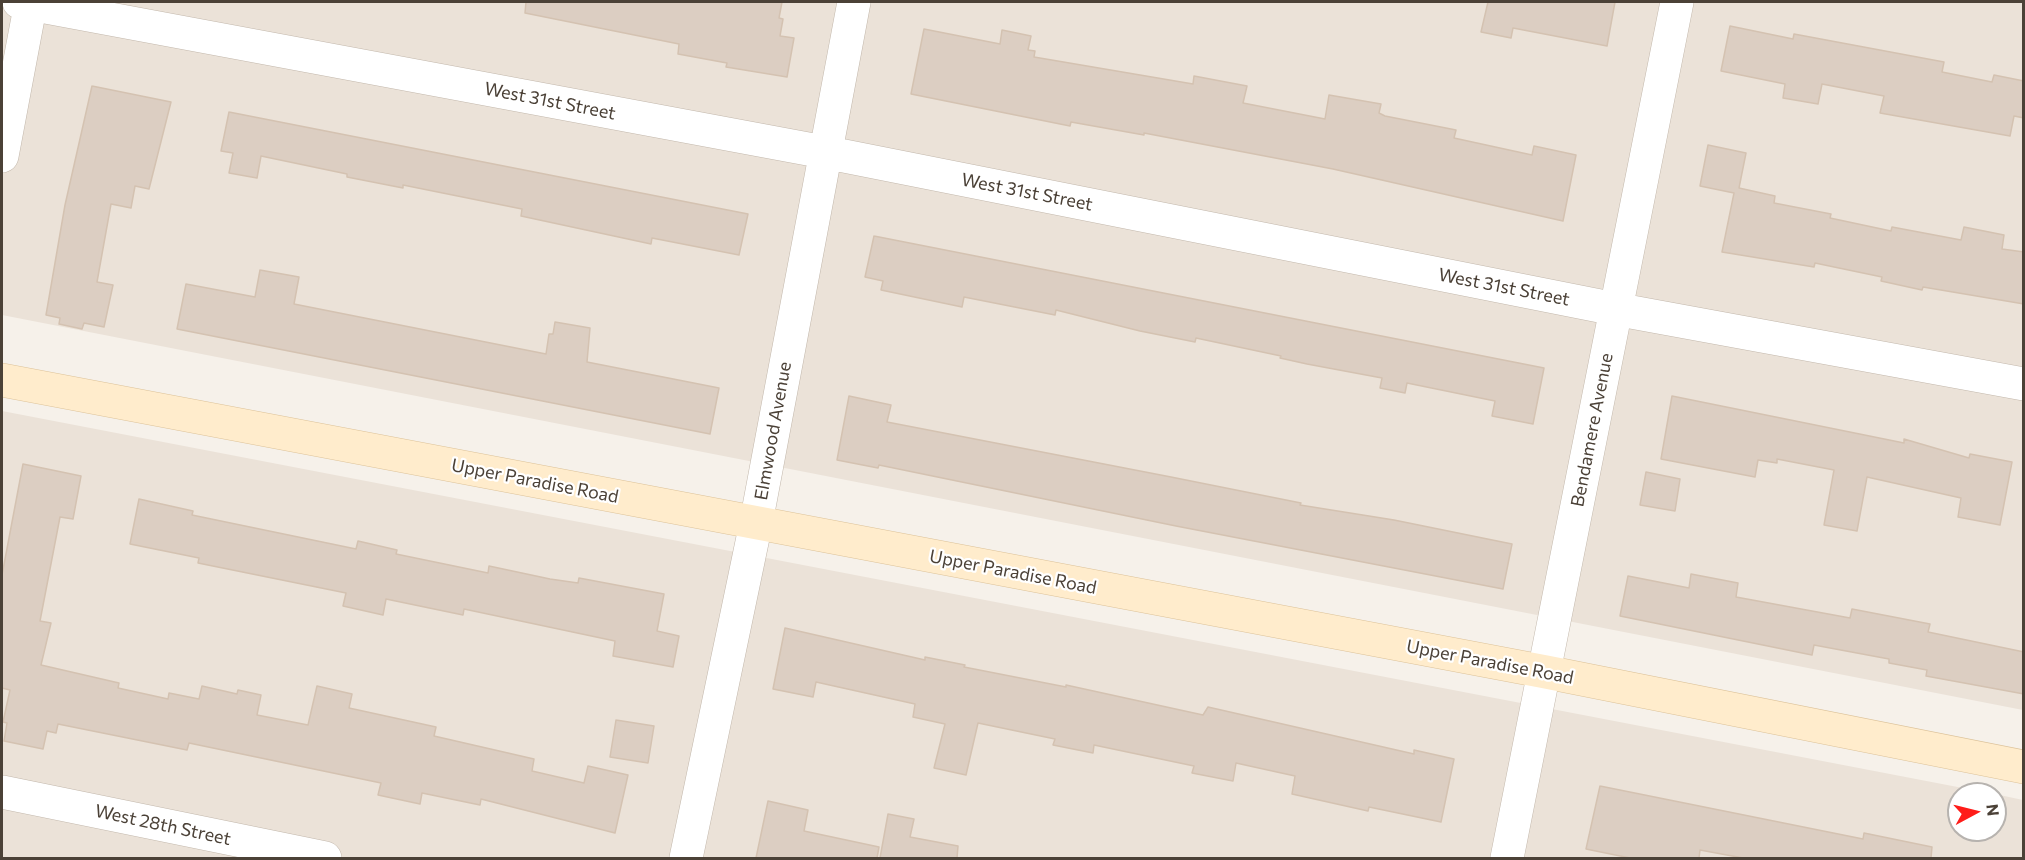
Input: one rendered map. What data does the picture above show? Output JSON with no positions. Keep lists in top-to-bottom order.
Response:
{
  "streets": {
    "street": [
      "West 31st Street",
      "Bendamere Avenue",
      "Elmwood Avenue",
      "Upper Paradise Road",
      "West 28th Street"
    ]
  },
  "crossings": [
    ["West 31st Street", "Bendamere Avenue"],
    ["West 31st Street", "Elmwood Avenue"],
    ["Bendamere Avenue", "Upper Paradise Road"],
    ["Elmwood Avenue", "Upper Paradise Road"]
  ],
  "north": "right"
}
